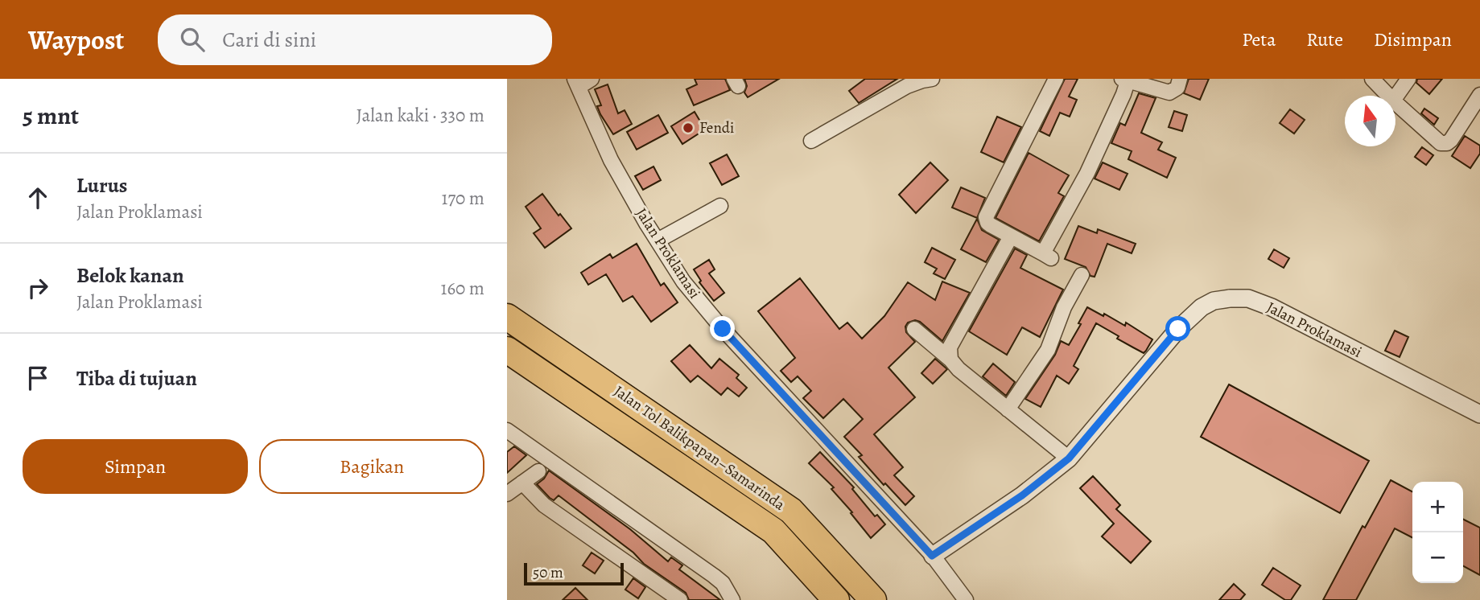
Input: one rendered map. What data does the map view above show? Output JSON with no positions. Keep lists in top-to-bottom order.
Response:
{
  "streets": {
    "highway": ["Jalan Tol Balikpapan–Samarinda"],
    "street": ["Jalan Proklamasi"]
  },
  "places": ["Fendi"],
  "scale_bar": "50 m",
  "north": "top",
  "page": {
    "header": "Waypost",
    "search": "Cari di sini",
    "nav": ["Peta", "Rute", "Disimpan"],
    "heading": ["5 mnt", "Jalan kaki · 330 m"],
    "list": [
      ["Lurus", "Jalan Proklamasi", "170 m"],
      ["Belok kanan", "Jalan Proklamasi", "160 m"],
      "Tiba di tujuan"
    ],
    "buttons": ["Simpan", "Bagikan"],
    "map_buttons": ["+", "−"],
    "scale": "50 m"
  }
}
